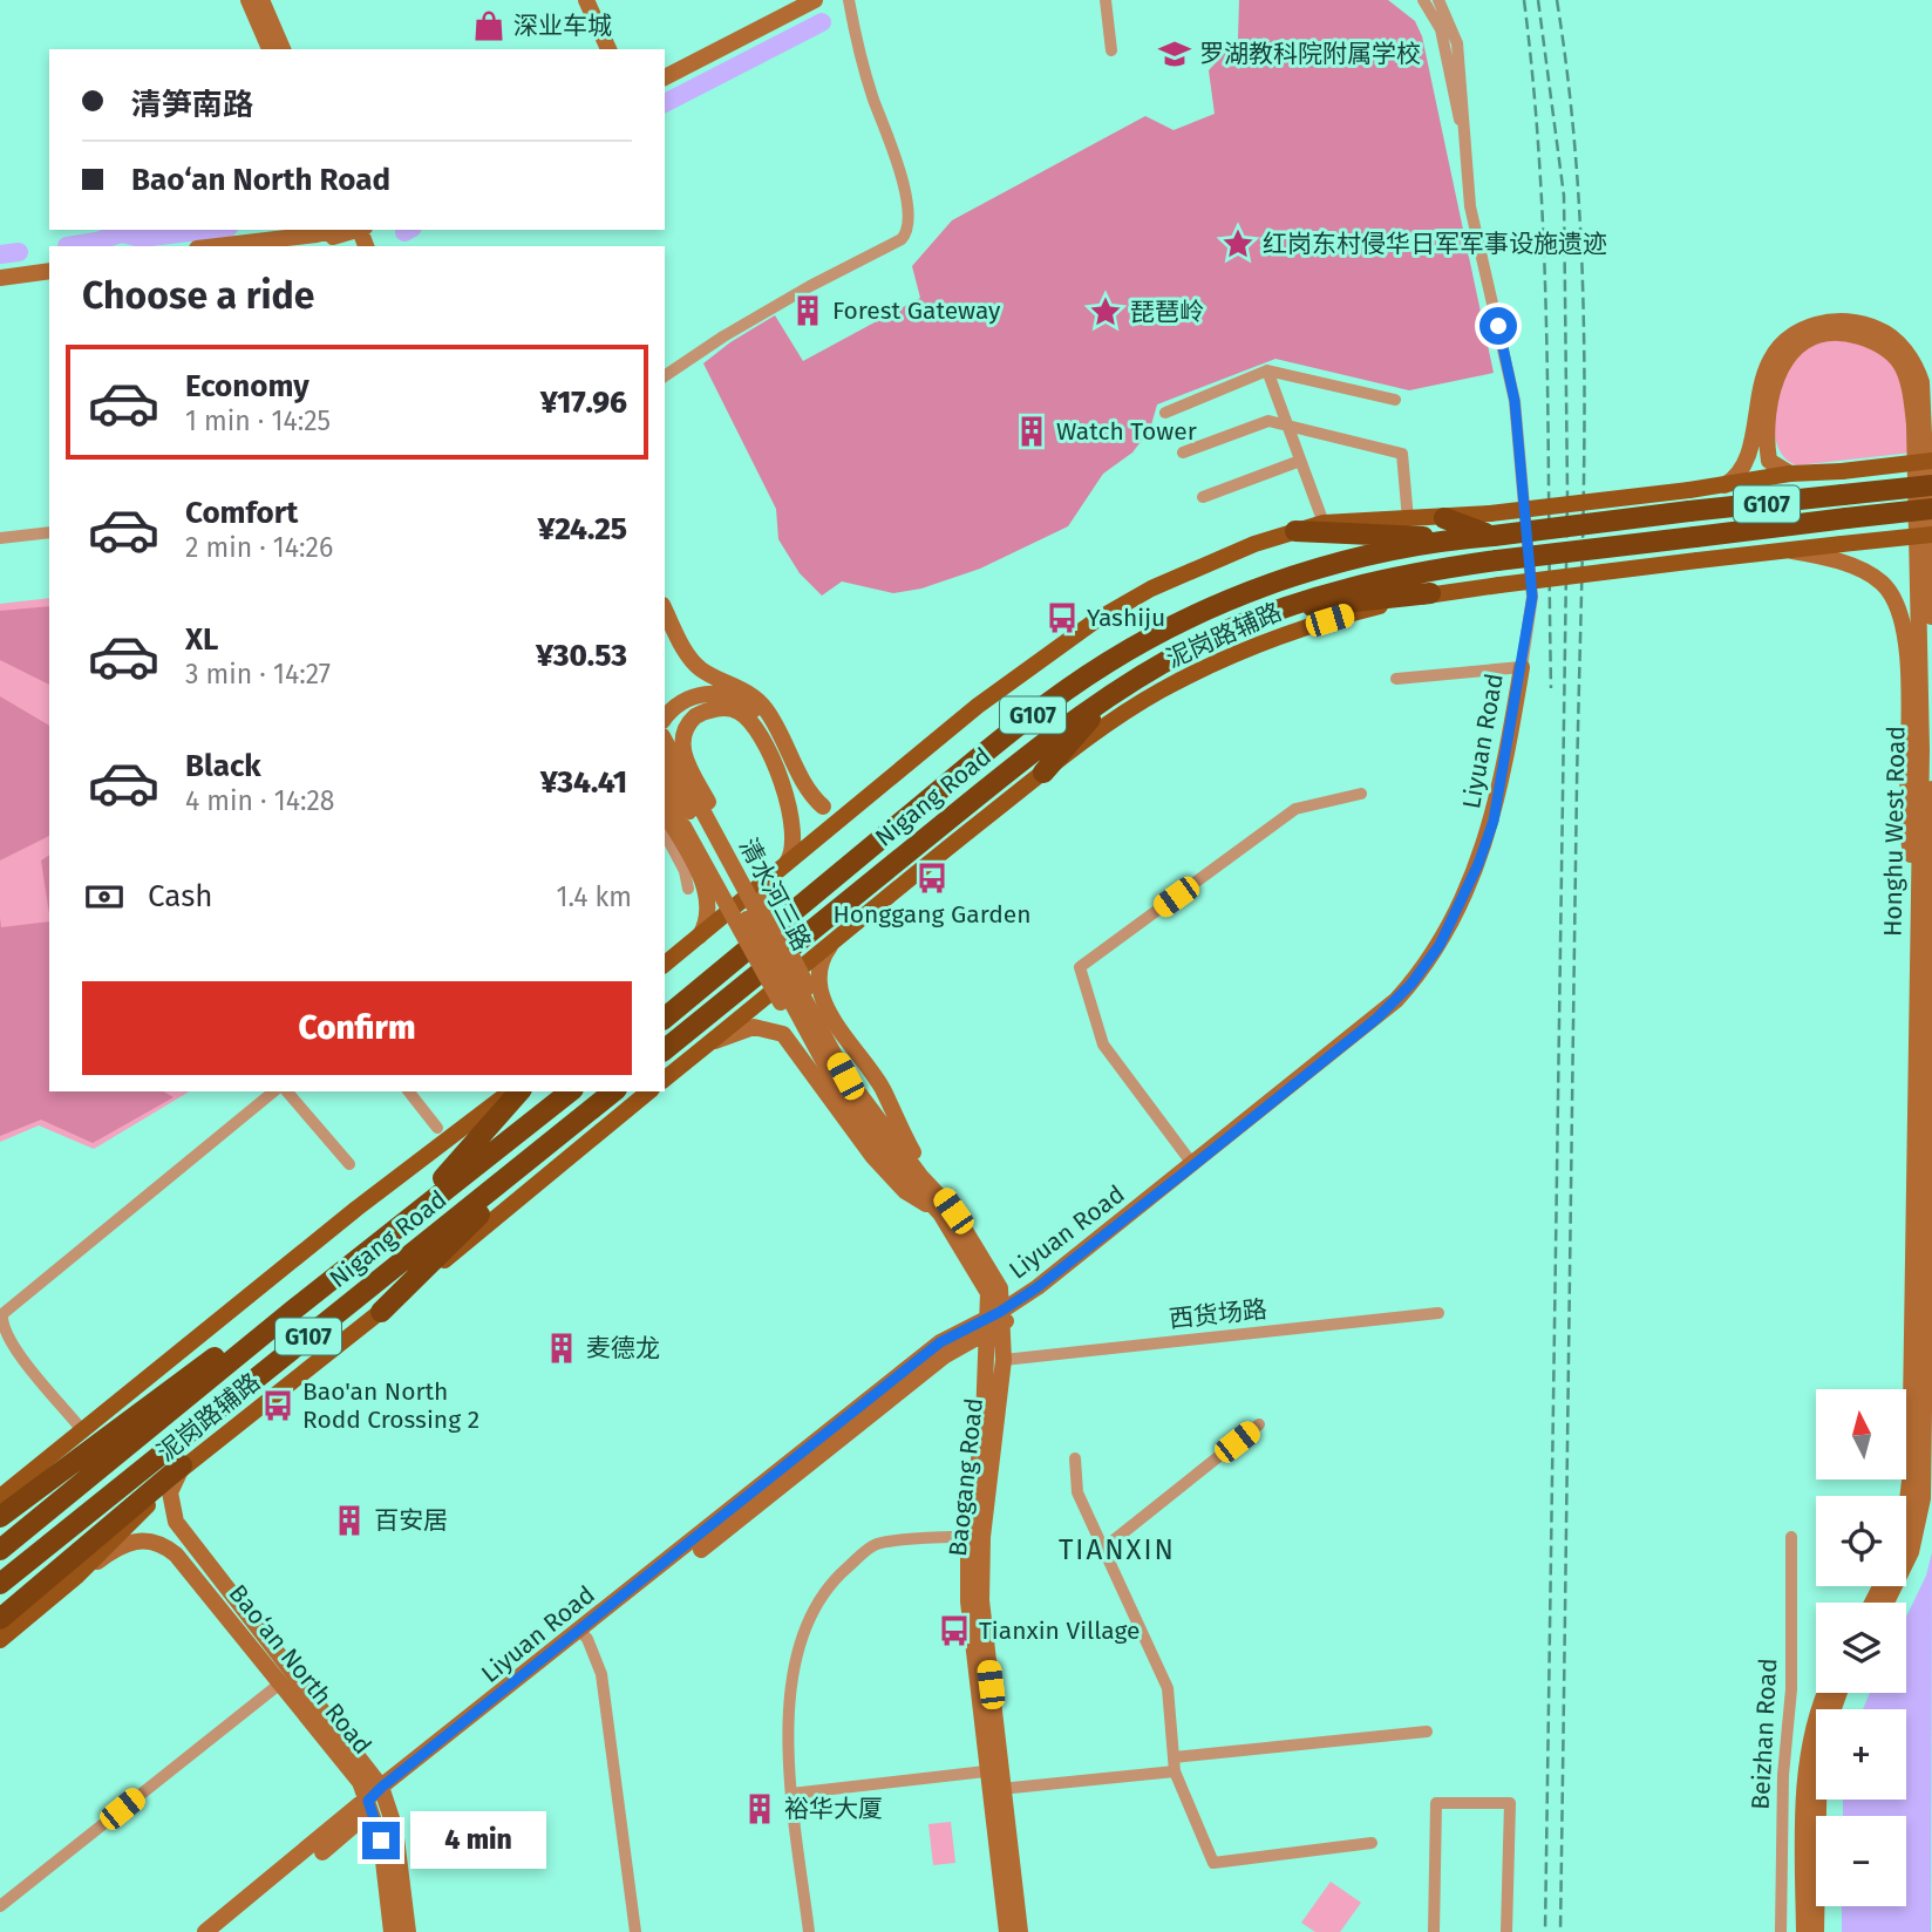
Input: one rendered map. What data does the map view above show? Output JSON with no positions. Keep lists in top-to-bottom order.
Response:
{
  "streets": {
    "highway": ["G107", "Nigang Road"],
    "main road": [
      "泥岗路辅路",
      "Liyuan Road",
      "Honghu West Road",
      "清水河三路",
      "Baogang Road",
      "Bao‘an North Road"
    ],
    "street": ["西货场路", "Beizhan Road"]
  },
  "crossings": [
    ["G107", "Nigang Road"],
    ["Liyuan Road", "Baogang Road"],
    ["Liyuan Road", "Bao‘an North Road"],
    ["清水河三路", "Baogang Road"],
    ["西货场路", "Baogang Road"]
  ],
  "districts": ["TIANXIN"],
  "places": {
    "shop": ["深业车城"],
    "school or university": ["罗湖教科院附属学校"],
    "place": ["红岗东村侵华日军军事设施遗迹", "琵琶岭"],
    "building": [
      "Forest Gateway",
      "Watch Tower",
      "麦德龙",
      "百安居",
      "裕华大厦"
    ],
    "bus stop": [
      "Yashiju",
      "Honggang Garden",
      "Bao'an North Rodd Crossing 2",
      "Tianxin Village"
    ]
  },
  "north": "top",
  "page": {
    "banner": ["清笋南路", "Bao‘an North Road"],
    "heading": "Choose a ride",
    "list": [
      {
        "name": "Economy",
        "note": "1 min · 14:25",
        "value": "¥17.96"
      },
      {
        "name": "Comfort",
        "note": "2 min · 14:26",
        "value": "¥24.25"
      },
      {
        "name": "XL",
        "note": "3 min · 14:27",
        "value": "¥30.53"
      },
      {
        "name": "Black",
        "note": "4 min · 14:28",
        "value": "¥34.41"
      }
    ],
    "pay": ["Cash", "1.4 km"],
    "buttons": "Confirm",
    "map_buttons": ["+", "−"],
    "bubble": "4 min"
  }
}
